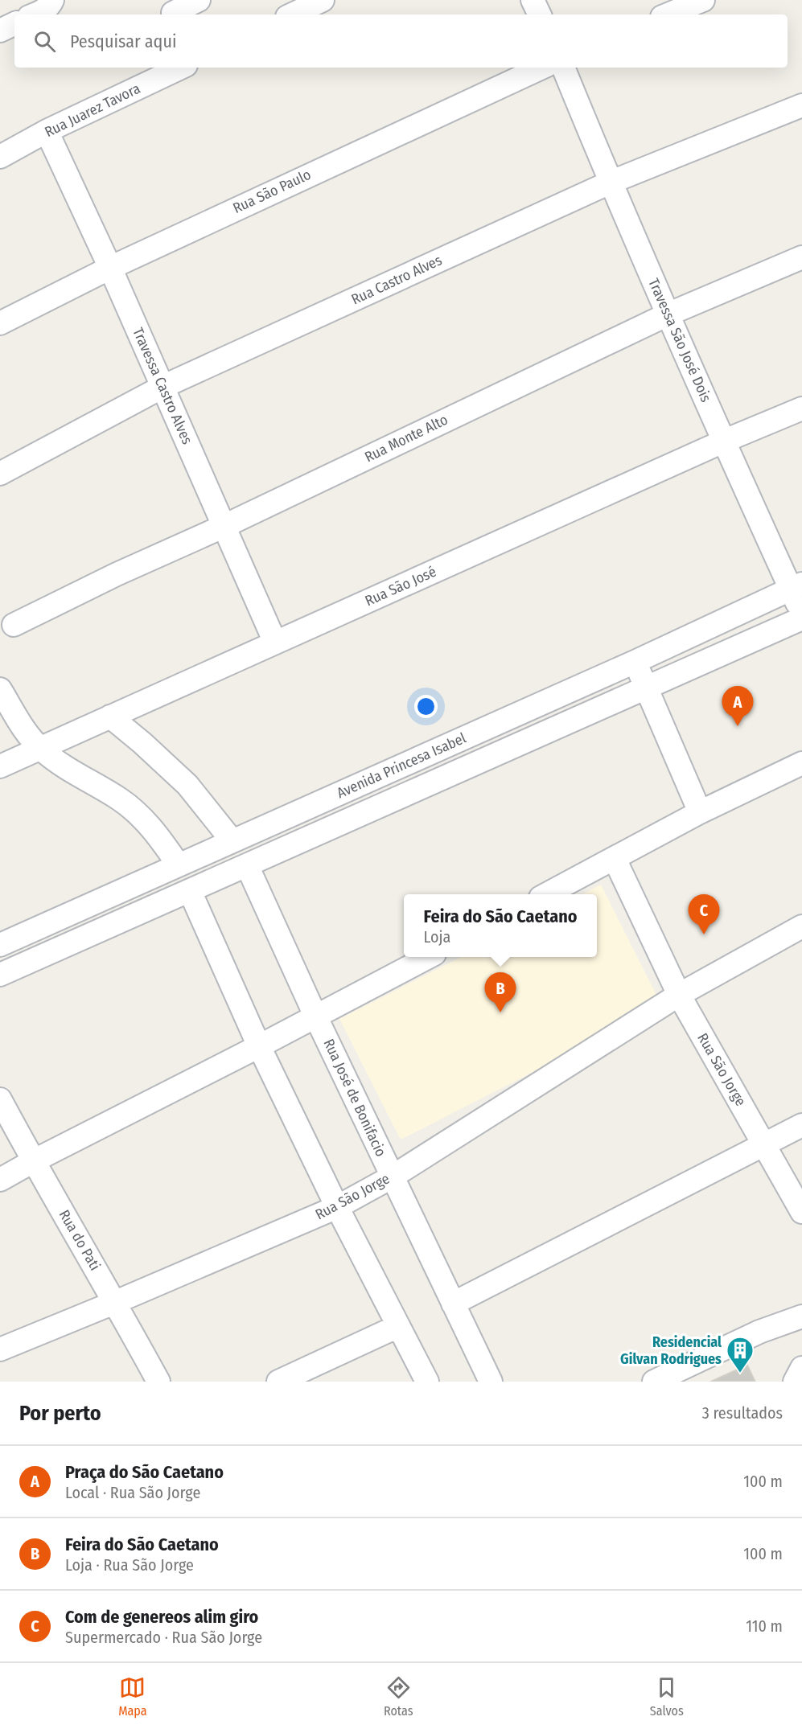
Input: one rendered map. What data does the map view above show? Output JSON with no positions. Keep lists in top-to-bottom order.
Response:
{
  "streets": {
    "street": [
      "Rua Juarez Tavora",
      "Rua São Paulo",
      "Rua Castro Alves",
      "Travessa São José Dois",
      "Travessa Castro Alves",
      "Rua Monte Alto",
      "Rua São José",
      "Avenida Princesa Isabel",
      "Rua São Jorge",
      "Rua José de Bonifacio",
      "Rua do Pati"
    ]
  },
  "crossings": [
    ["Rua Juarez Tavora", "Travessa Castro Alves"],
    ["Rua São Paulo", "Travessa Castro Alves"],
    ["Rua Castro Alves", "Travessa São José Dois"],
    ["Rua Castro Alves", "Travessa Castro Alves"],
    ["Travessa São José Dois", "Rua Monte Alto"],
    ["Travessa São José Dois", "Rua São José"],
    ["Travessa São José Dois", "Avenida Princesa Isabel"],
    ["Travessa Castro Alves", "Rua Monte Alto"],
    ["Travessa Castro Alves", "Rua São José"],
    ["Avenida Princesa Isabel", "Rua José de Bonifacio"],
    ["Rua São Jorge", "Rua José de Bonifacio"],
    ["Rua São Jorge", "Rua do Pati"]
  ],
  "places": {
    "building": ["Residencial Gilvan Rodrigues"]
  },
  "page": {
    "search": "Pesquisar aqui",
    "pins": ["A", "C", "B"],
    "popup": ["Feira do São Caetano", "Loja"],
    "heading": ["Por perto", "3 resultados"],
    "list": [
      {
        "mark": "A",
        "name": "Praça do São Caetano",
        "note": "Local · Rua São Jorge",
        "value": "100 m"
      },
      {
        "mark": "B",
        "name": "Feira do São Caetano",
        "note": "Loja · Rua São Jorge",
        "value": "100 m"
      },
      {
        "mark": "C",
        "name": "Com de genereos alim giro",
        "note": "Supermercado · Rua São Jorge",
        "value": "110 m"
      }
    ],
    "nav": ["Mapa", "Rotas", "Salvos"]
  }
}
